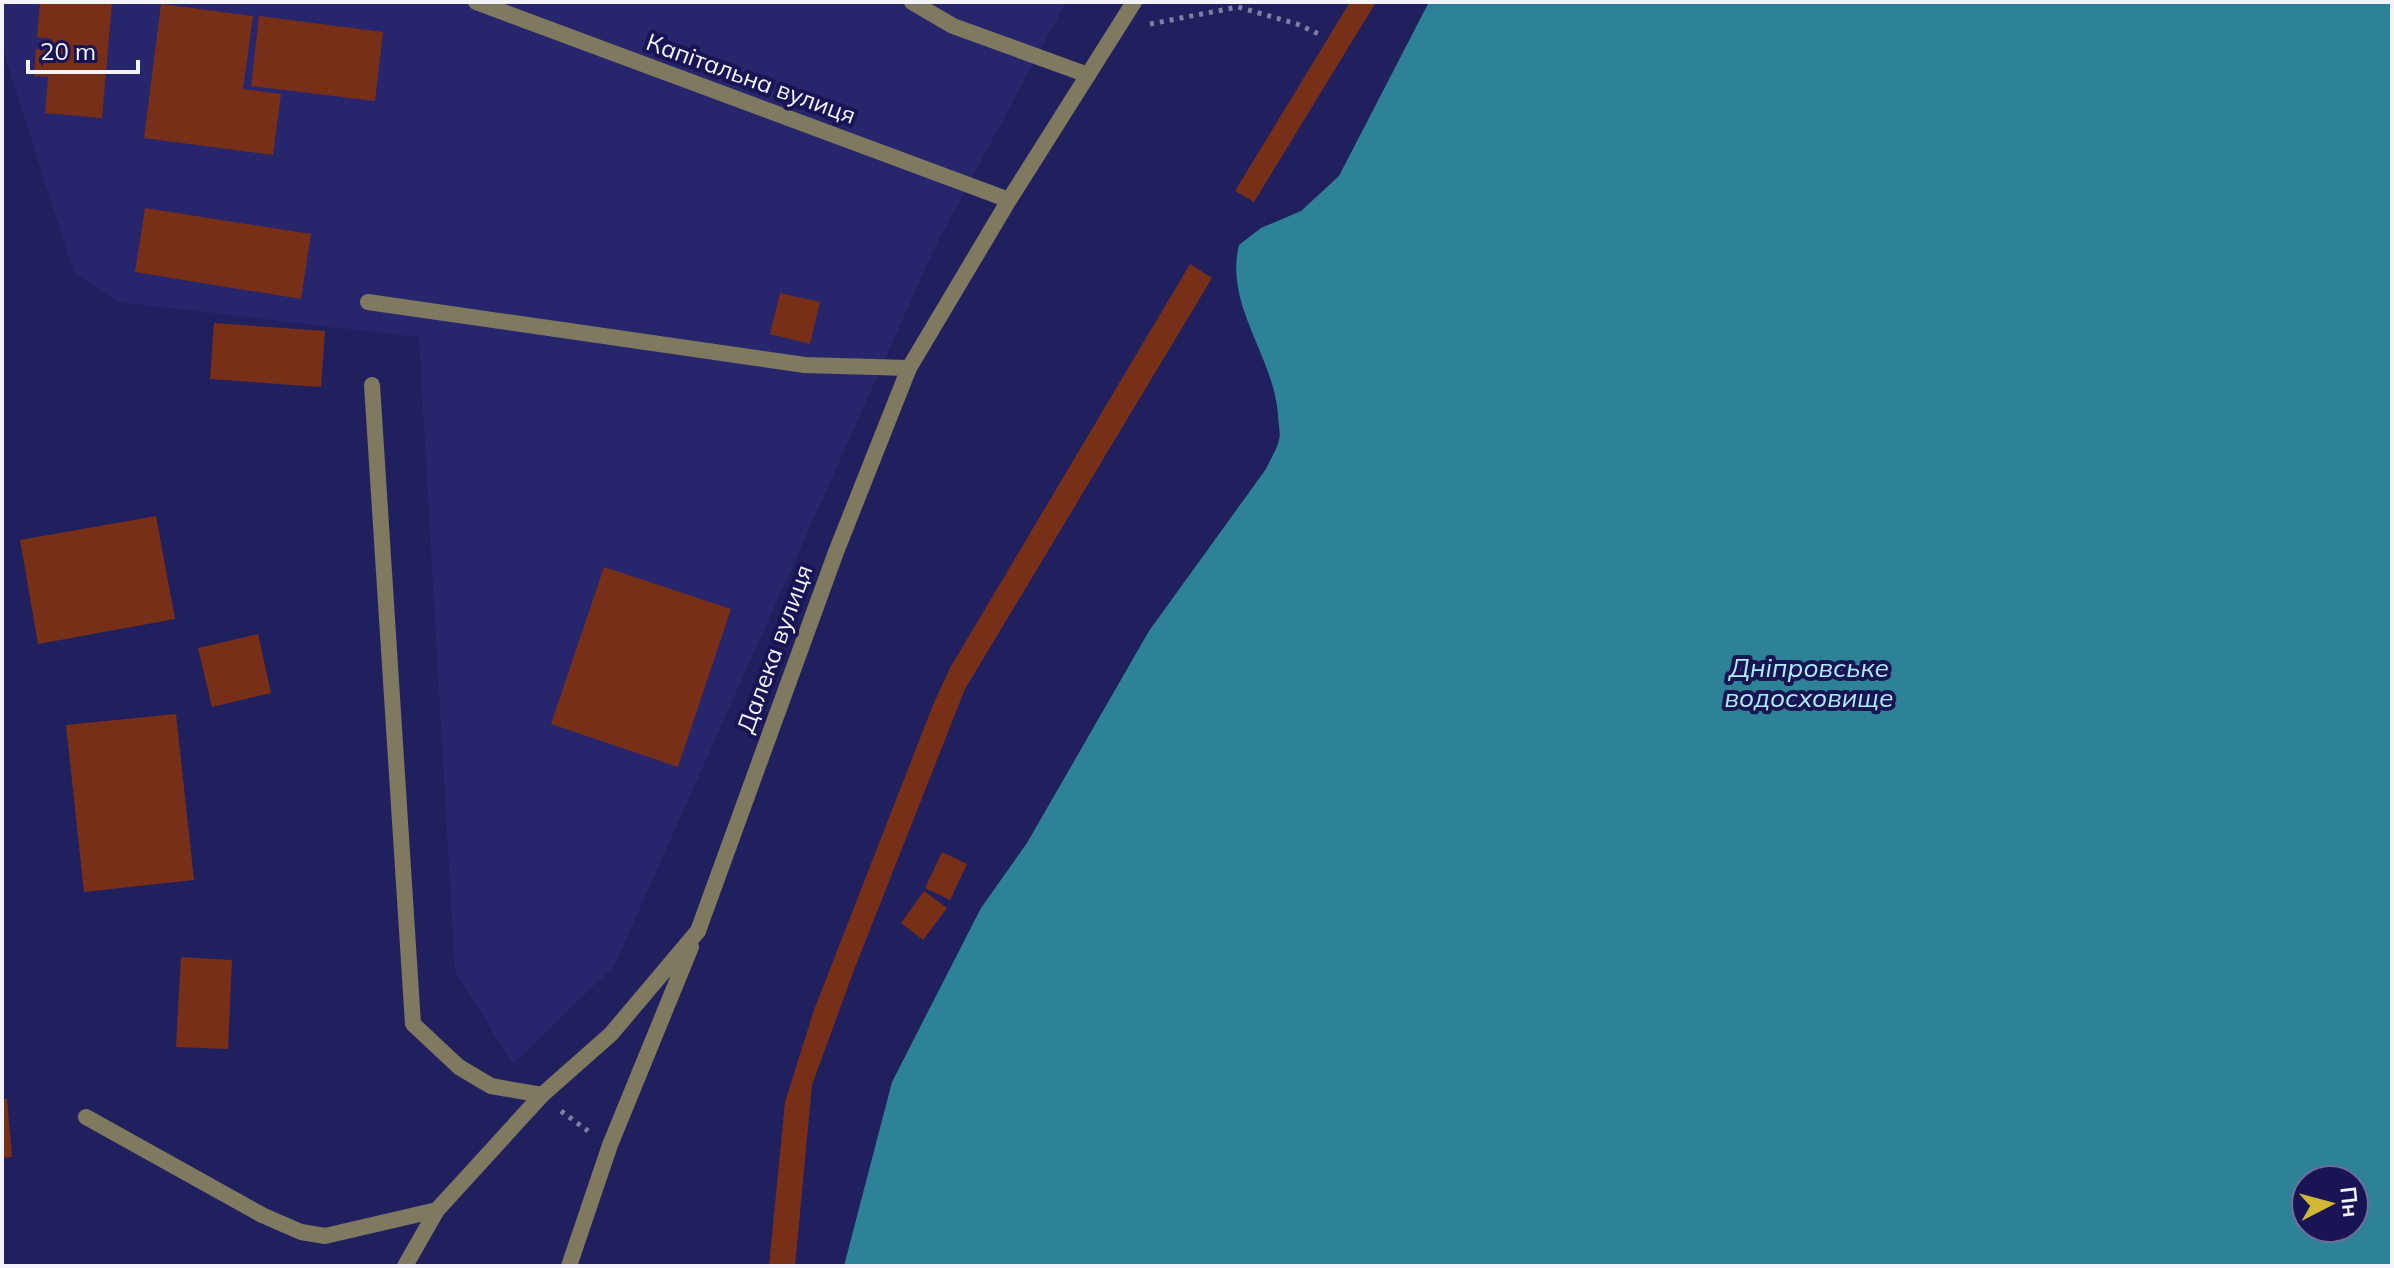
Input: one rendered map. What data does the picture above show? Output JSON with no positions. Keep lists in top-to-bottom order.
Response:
{
  "streets": {
    "street": ["Капітальна вулиця", "Далека вулиця"]
  },
  "crossings": [
    ["Капітальна вулиця", "Далека вулиця"]
  ],
  "water": ["Дніпровське водосховище"],
  "scale_bar": "20 m",
  "north": "right"
}
